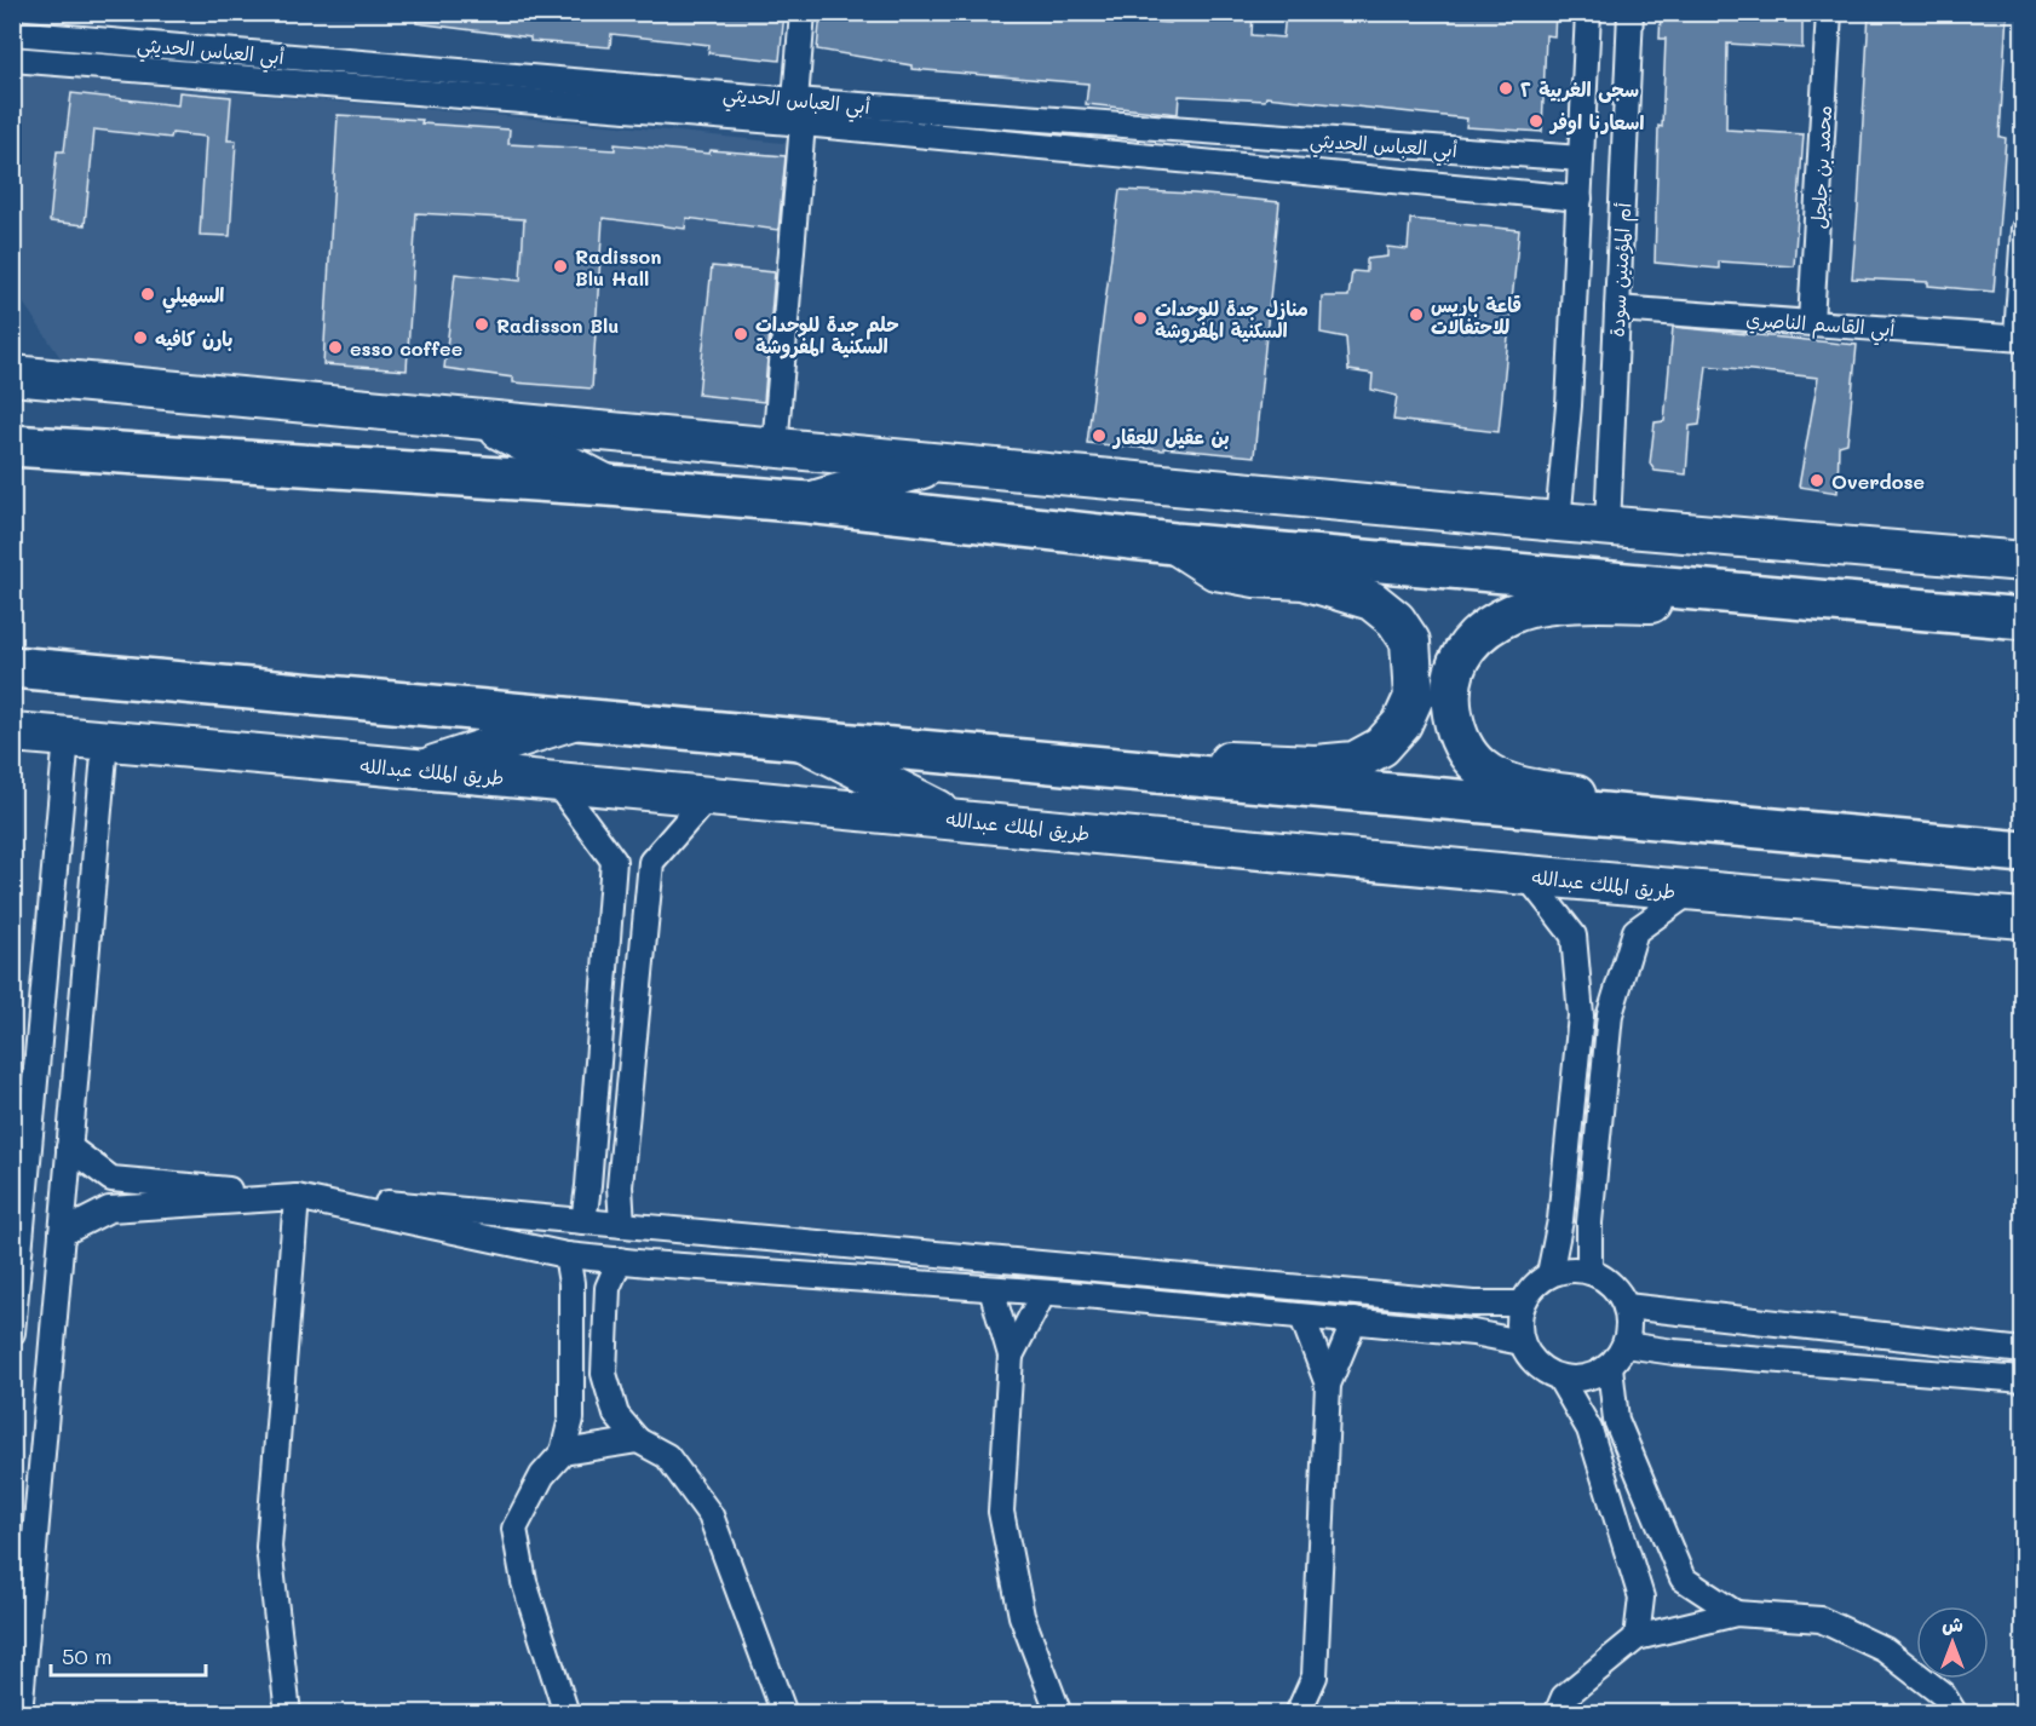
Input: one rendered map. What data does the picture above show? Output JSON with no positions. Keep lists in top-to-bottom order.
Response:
{
  "streets": {
    "main road": ["طريق الملك عبدالله"],
    "street": [
      "أبي العباس الحديثي",
      "محمد بن جلجل",
      "أم المؤمنين سودة",
      "أبي القاسم الناصري"
    ]
  },
  "crossings": [
    ["محمد بن جلجل", "أبي القاسم الناصري"],
    ["أم المؤمنين سودة", "أبي القاسم الناصري"]
  ],
  "places": [
    "سجى الغربية ٢",
    "اسعارنا اوفر",
    "Radisson Blu Hall",
    "السهيلي",
    "قاعة باريس للاحتفالات",
    "منازل جدة للوحدات السكنية المفروشة",
    "Radisson Blu",
    "حلم جدة للوحدات السكنية المفروشة",
    "بارن كافيه",
    "esso coffee",
    "بن عقيل للعقار",
    "Overdose"
  ],
  "scale_bar": "50 m",
  "north": "top"
}
